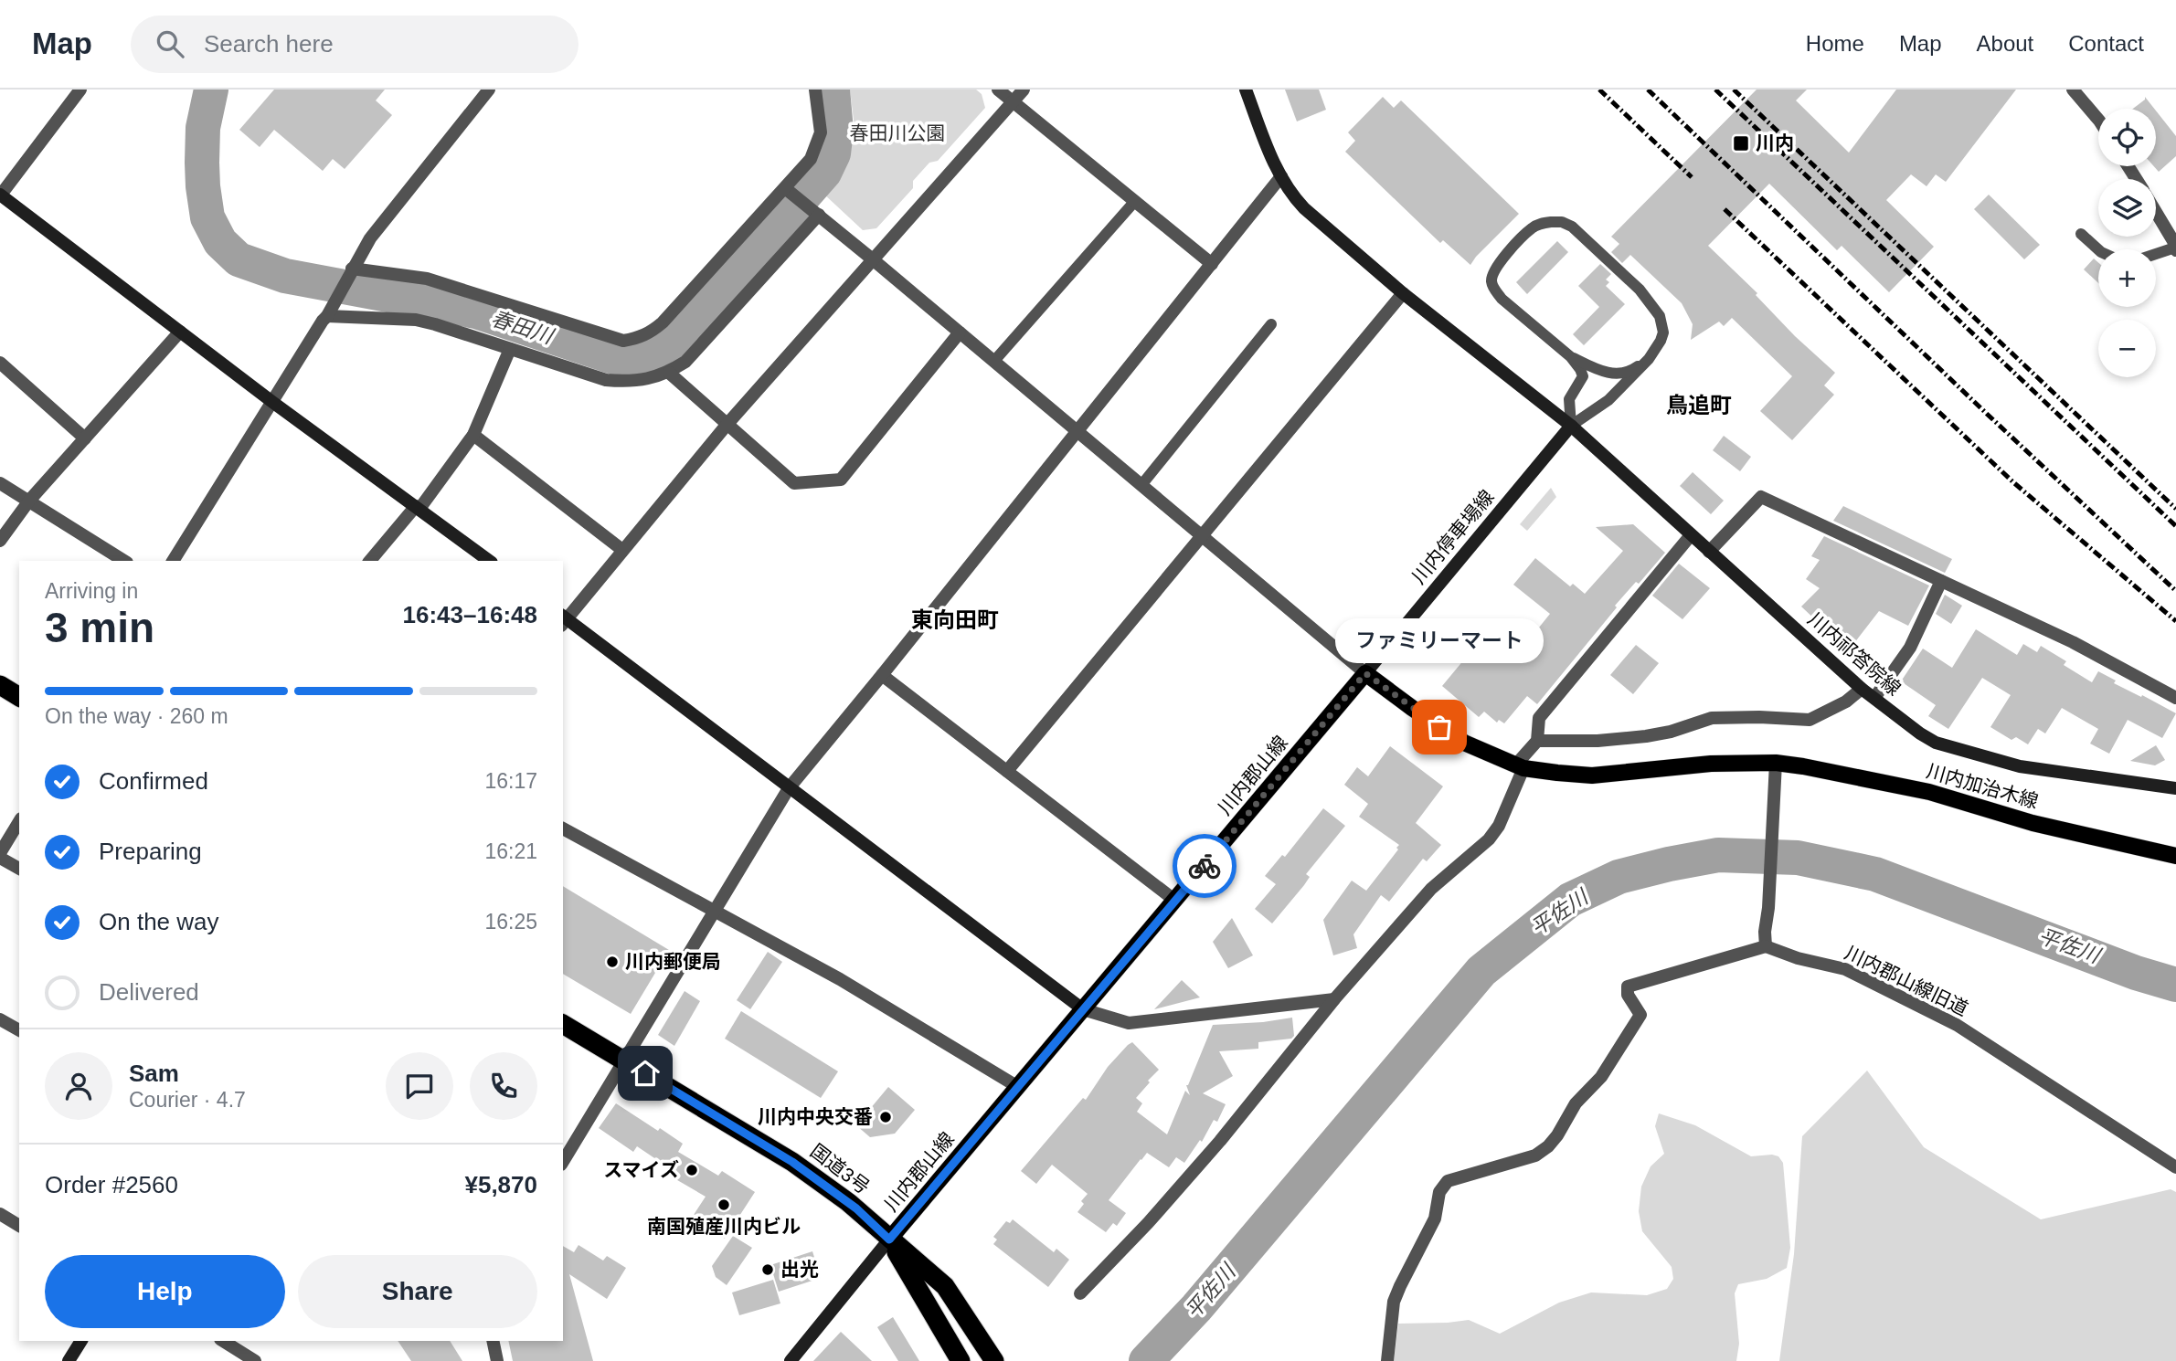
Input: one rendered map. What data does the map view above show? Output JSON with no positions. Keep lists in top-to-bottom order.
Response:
{
  "streets": {
    "highway": ["国道3号"],
    "main road": ["川内郡山線", "川内加治木線"],
    "street": ["川内停車場線", "川内祁答院線", "川内郡山線旧道"]
  },
  "crossings": [
    ["川内停車場線", "川内祁答院線"],
    ["川内停車場線", "川内郡山線"],
    ["川内郡山線", "国道3号"]
  ],
  "districts": ["鳥追町", "東向田町"],
  "water": ["春田川", "平佐川"],
  "parks": ["春田川公園"],
  "places": {
    "transit": ["川内"],
    "other": [
      "ファミリーマート",
      "川内郵便局",
      "川内中央交番",
      "スマイズ",
      "南国殖産川内ビル",
      "出光"
    ]
  },
  "page": {
    "header": "Map",
    "search": "Search here",
    "nav": [
      "Home",
      "Map",
      "About",
      "Contact"
    ],
    "map_buttons": ["+", "−"],
    "heading": ["3 min", "Arriving in", "16:43–16:48"],
    "panel": [
      "Sam",
      "Courier · 4.7",
      "Order #2560",
      "¥5,870"
    ],
    "bubble": "ファミリーマート",
    "bar": "On the way · 260 m",
    "list": [
      ["Confirmed", "16:17"],
      ["Preparing", "16:21"],
      ["On the way", "16:25"],
      "Delivered"
    ],
    "buttons": ["Help", "Share"]
  }
}
